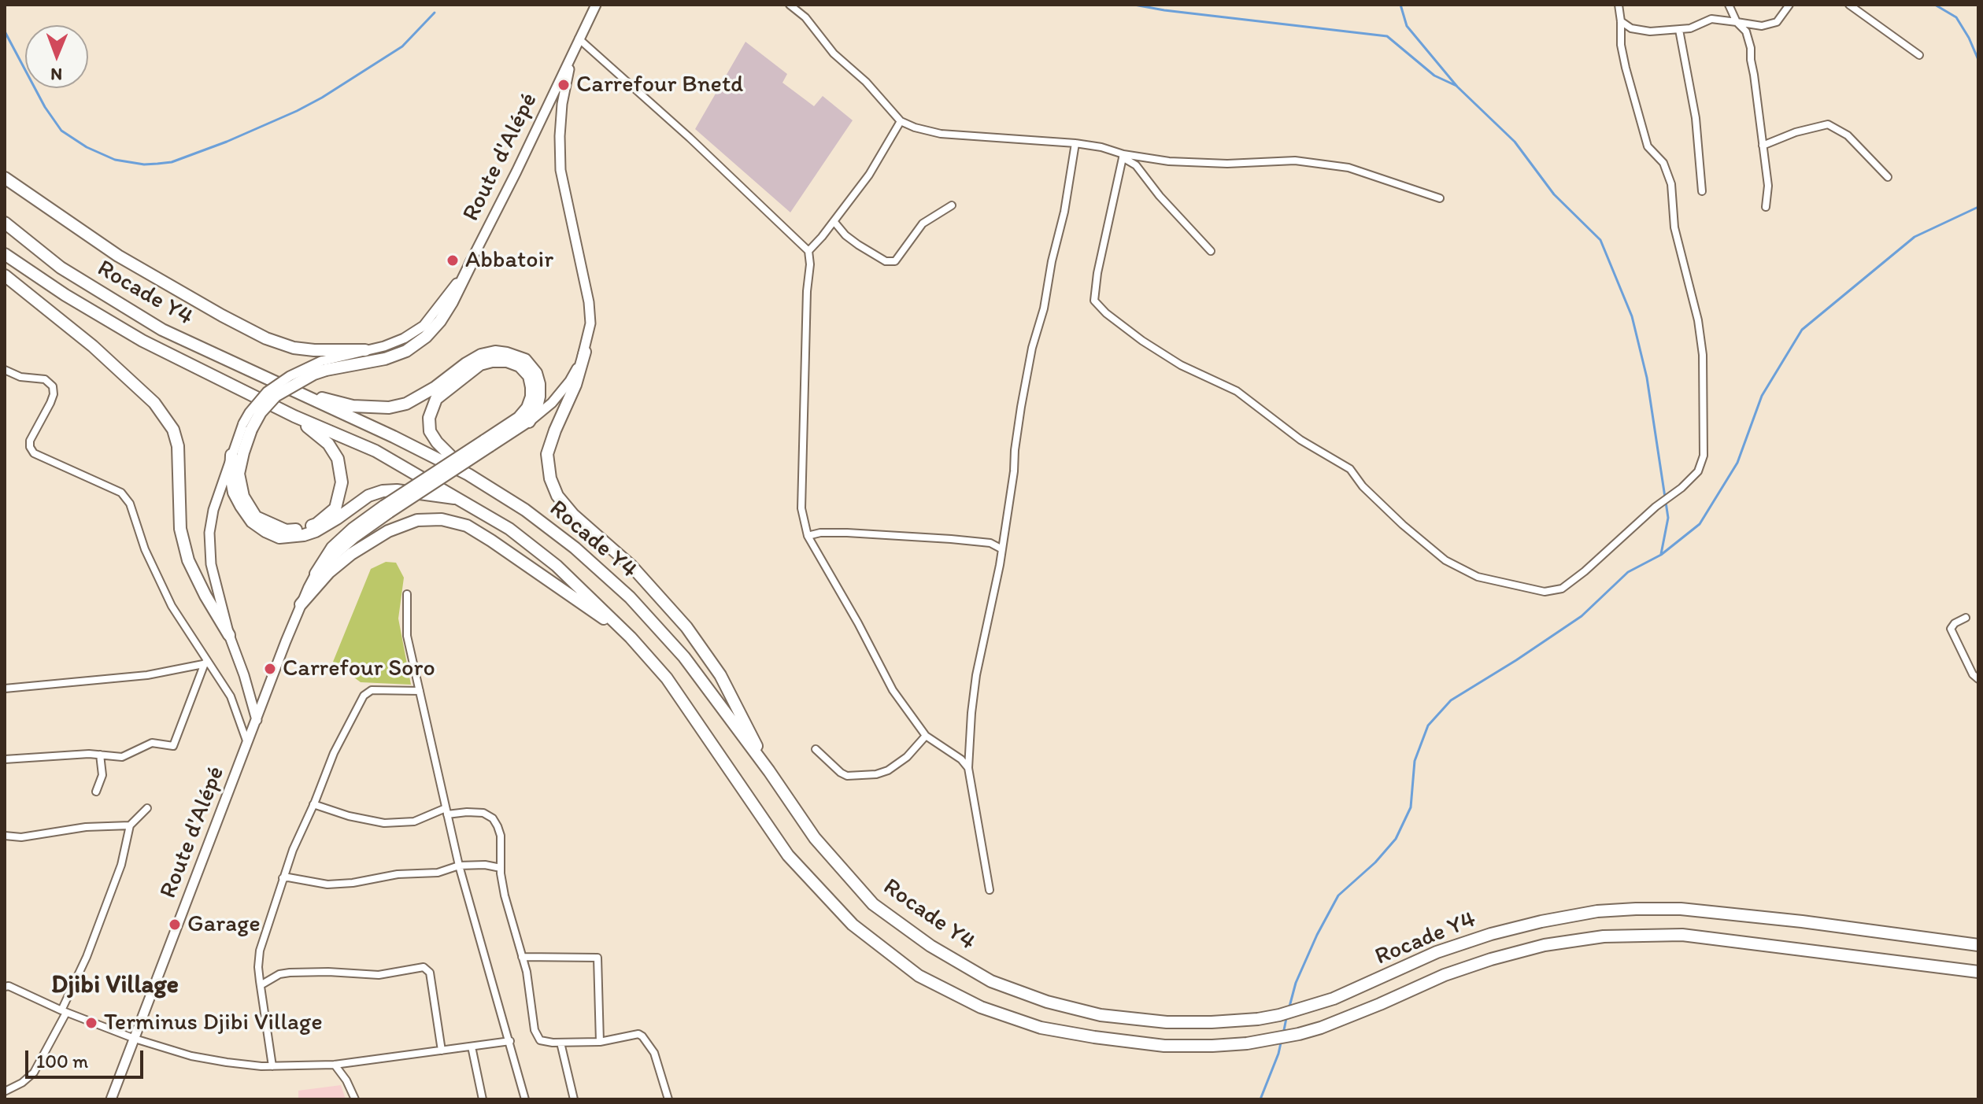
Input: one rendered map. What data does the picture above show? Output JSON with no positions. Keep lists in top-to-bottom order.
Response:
{
  "streets": {
    "highway": ["Rocade Y4"],
    "main road": ["Route d'Alépé"]
  },
  "districts": ["Djibi Village"],
  "places": [
    "Carrefour Bnetd",
    "Abbatoir",
    "Carrefour Soro",
    "Garage",
    "Terminus Djibi Village"
  ],
  "scale_bar": "100 m",
  "north": "bottom"
}
